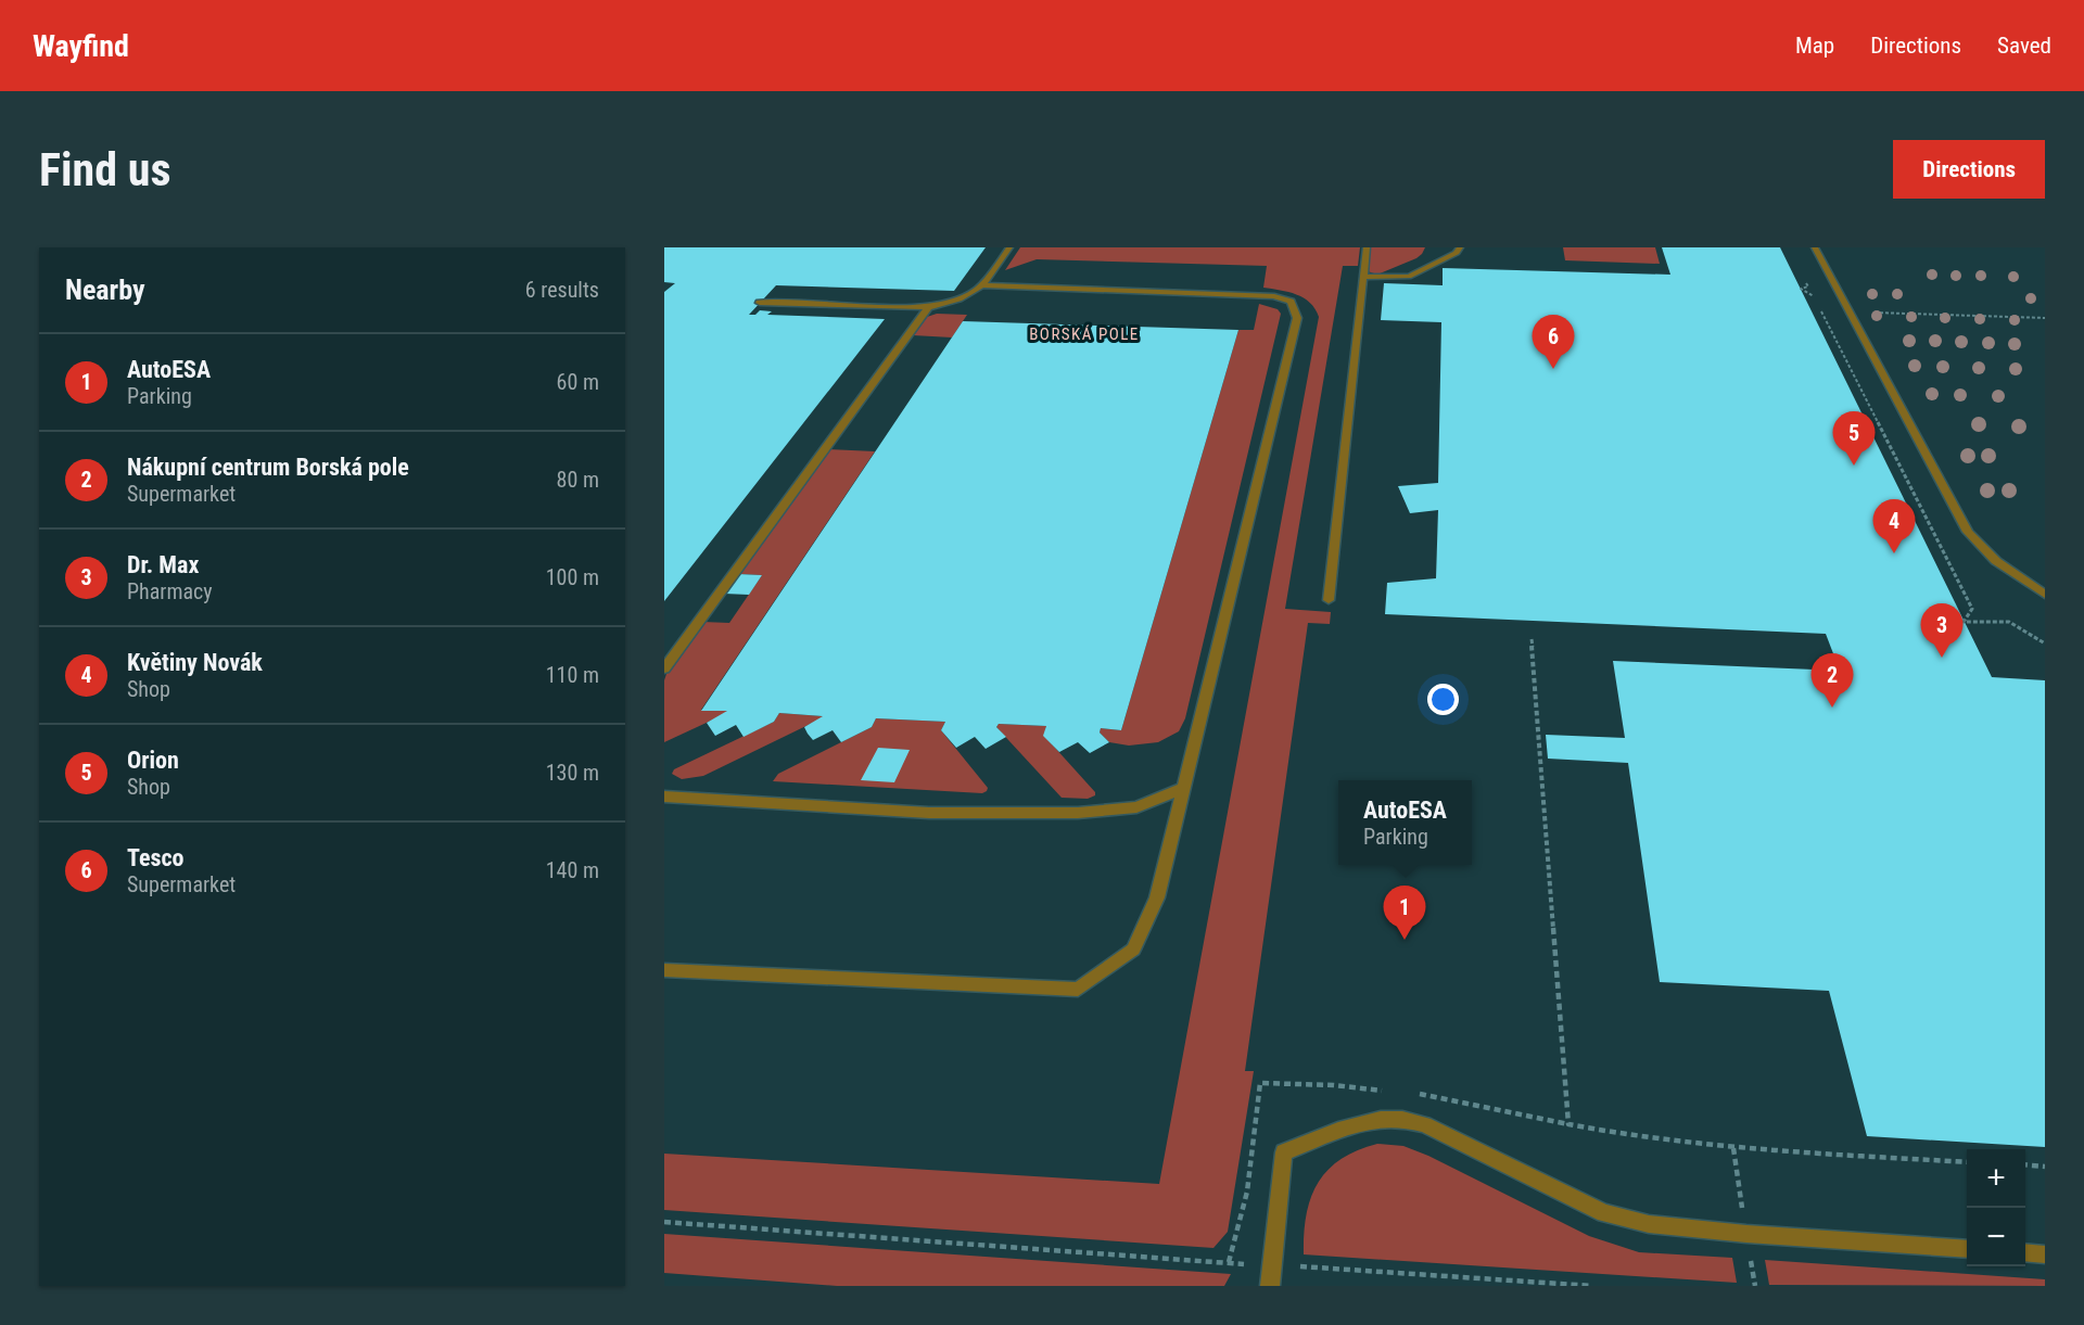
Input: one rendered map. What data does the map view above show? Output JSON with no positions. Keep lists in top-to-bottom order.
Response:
{
  "districts": ["BORSKÁ POLE"],
  "page": {
    "header": "Wayfind",
    "nav": ["Map", "Directions", "Saved"],
    "buttons": "Directions",
    "title": "Find us",
    "heading": ["Nearby", "6 results"],
    "pins": [
      "6",
      "5",
      "4",
      "3",
      "2",
      "1"
    ],
    "list": [
      {
        "mark": "1",
        "name": "AutoESA",
        "note": "Parking",
        "value": "60 m"
      },
      {
        "mark": "2",
        "name": "Nákupní centrum Borská pole",
        "note": "Supermarket",
        "value": "80 m"
      },
      {
        "mark": "3",
        "name": "Dr. Max",
        "note": "Pharmacy",
        "value": "100 m"
      },
      {
        "mark": "4",
        "name": "Květiny Novák",
        "note": "Shop",
        "value": "110 m"
      },
      {
        "mark": "5",
        "name": "Orion",
        "note": "Shop",
        "value": "130 m"
      },
      {
        "mark": "6",
        "name": "Tesco",
        "note": "Supermarket",
        "value": "140 m"
      }
    ],
    "popup": ["AutoESA", "Parking"],
    "map_buttons": ["+", "−"]
  }
}
